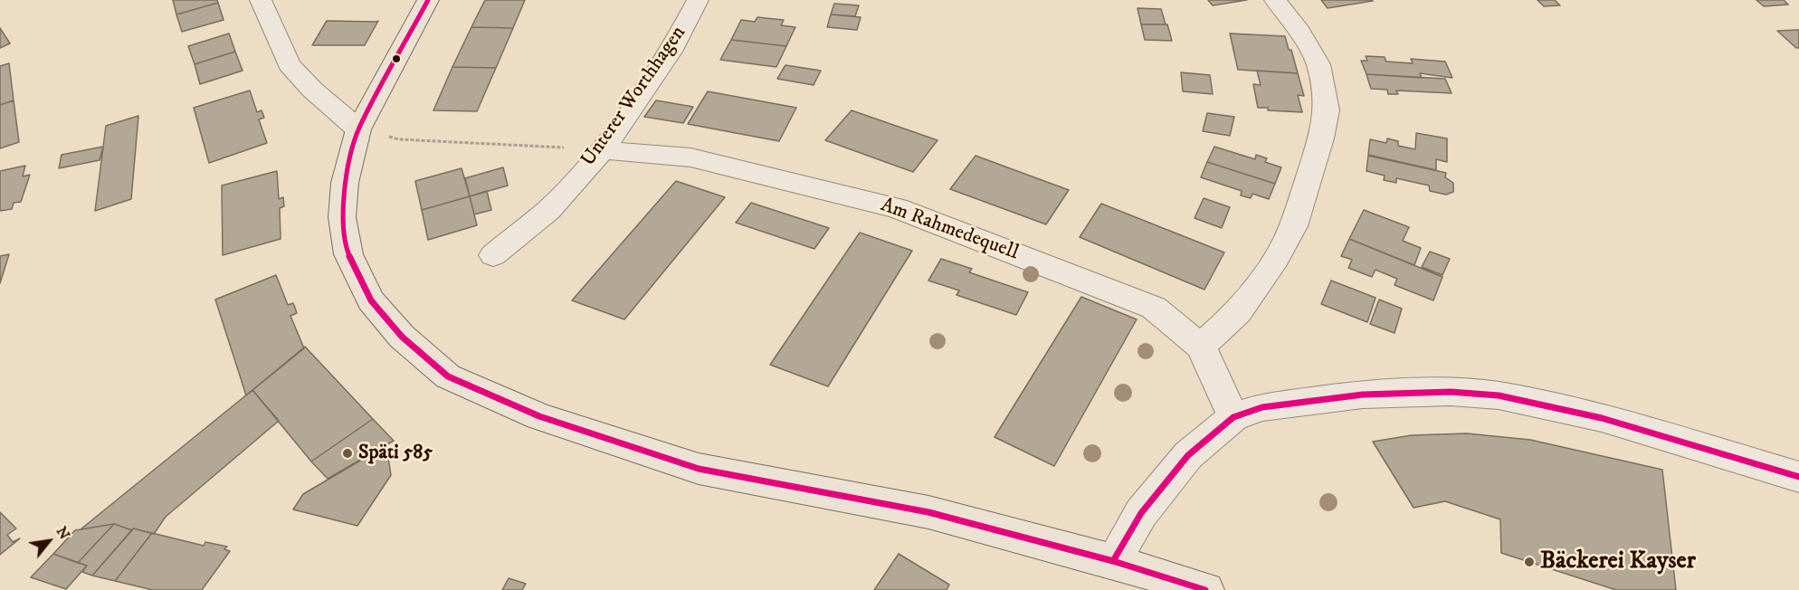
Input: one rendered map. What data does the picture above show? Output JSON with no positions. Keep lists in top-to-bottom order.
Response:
{
  "streets": {
    "street": ["Unterer Worthhagen", "Am Rahmedequell"]
  },
  "crossings": [
    ["Unterer Worthhagen", "Am Rahmedequell"]
  ],
  "places": ["Späti 585", "Bäckerei Kayser"],
  "north": "top right"
}
